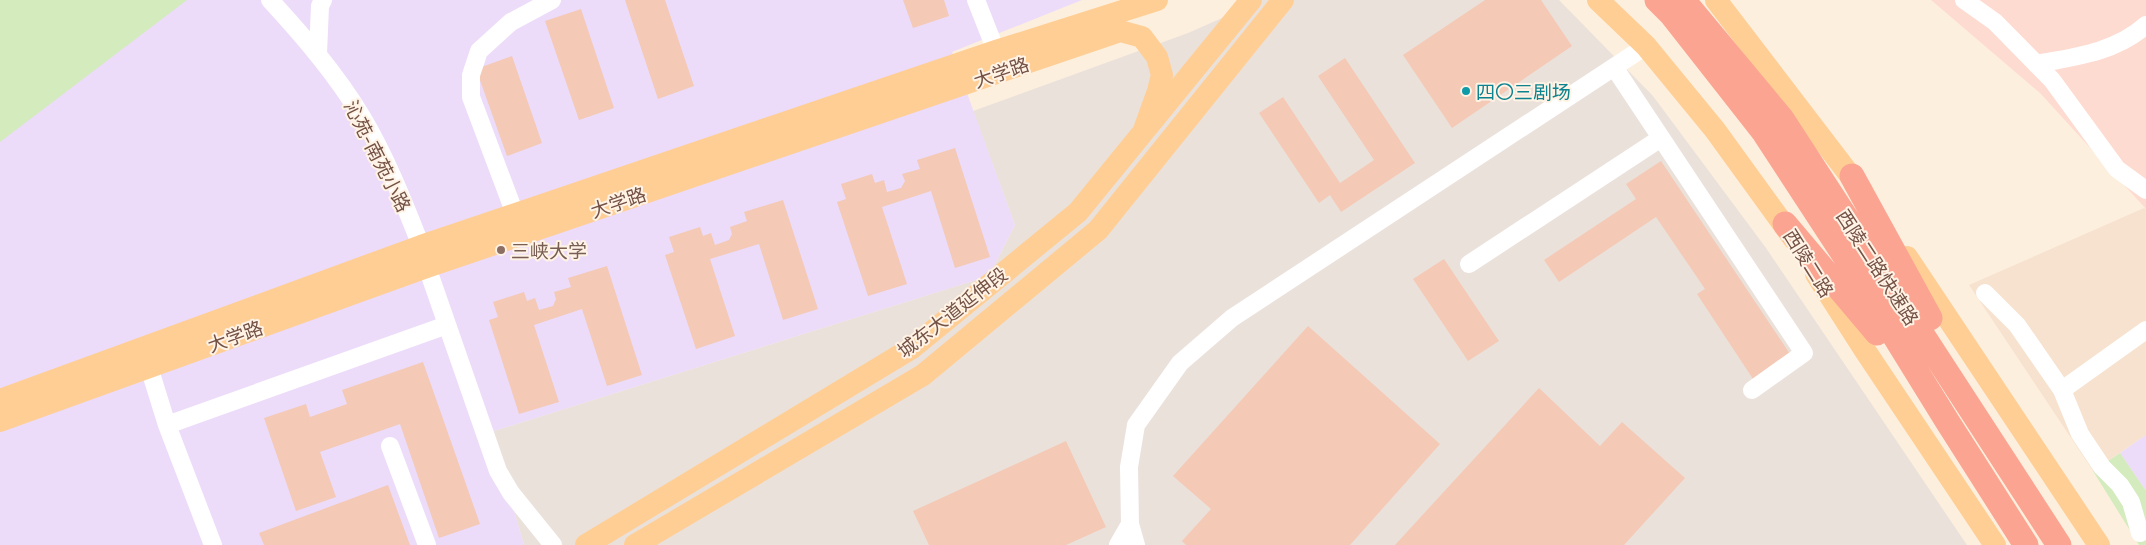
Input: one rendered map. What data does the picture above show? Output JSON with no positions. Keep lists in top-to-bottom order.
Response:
{
  "streets": {
    "highway": ["西陵二路快速路"],
    "main road": ["大学路", "西陵二路", "城东大道延伸段"],
    "street": ["沁苑-南苑小路"]
  },
  "crossings": [
    ["大学路", "沁苑-南苑小路"],
    ["大学路", "城东大道延伸段"]
  ],
  "places": ["四〇三剧场", "三峡大学"]
}
